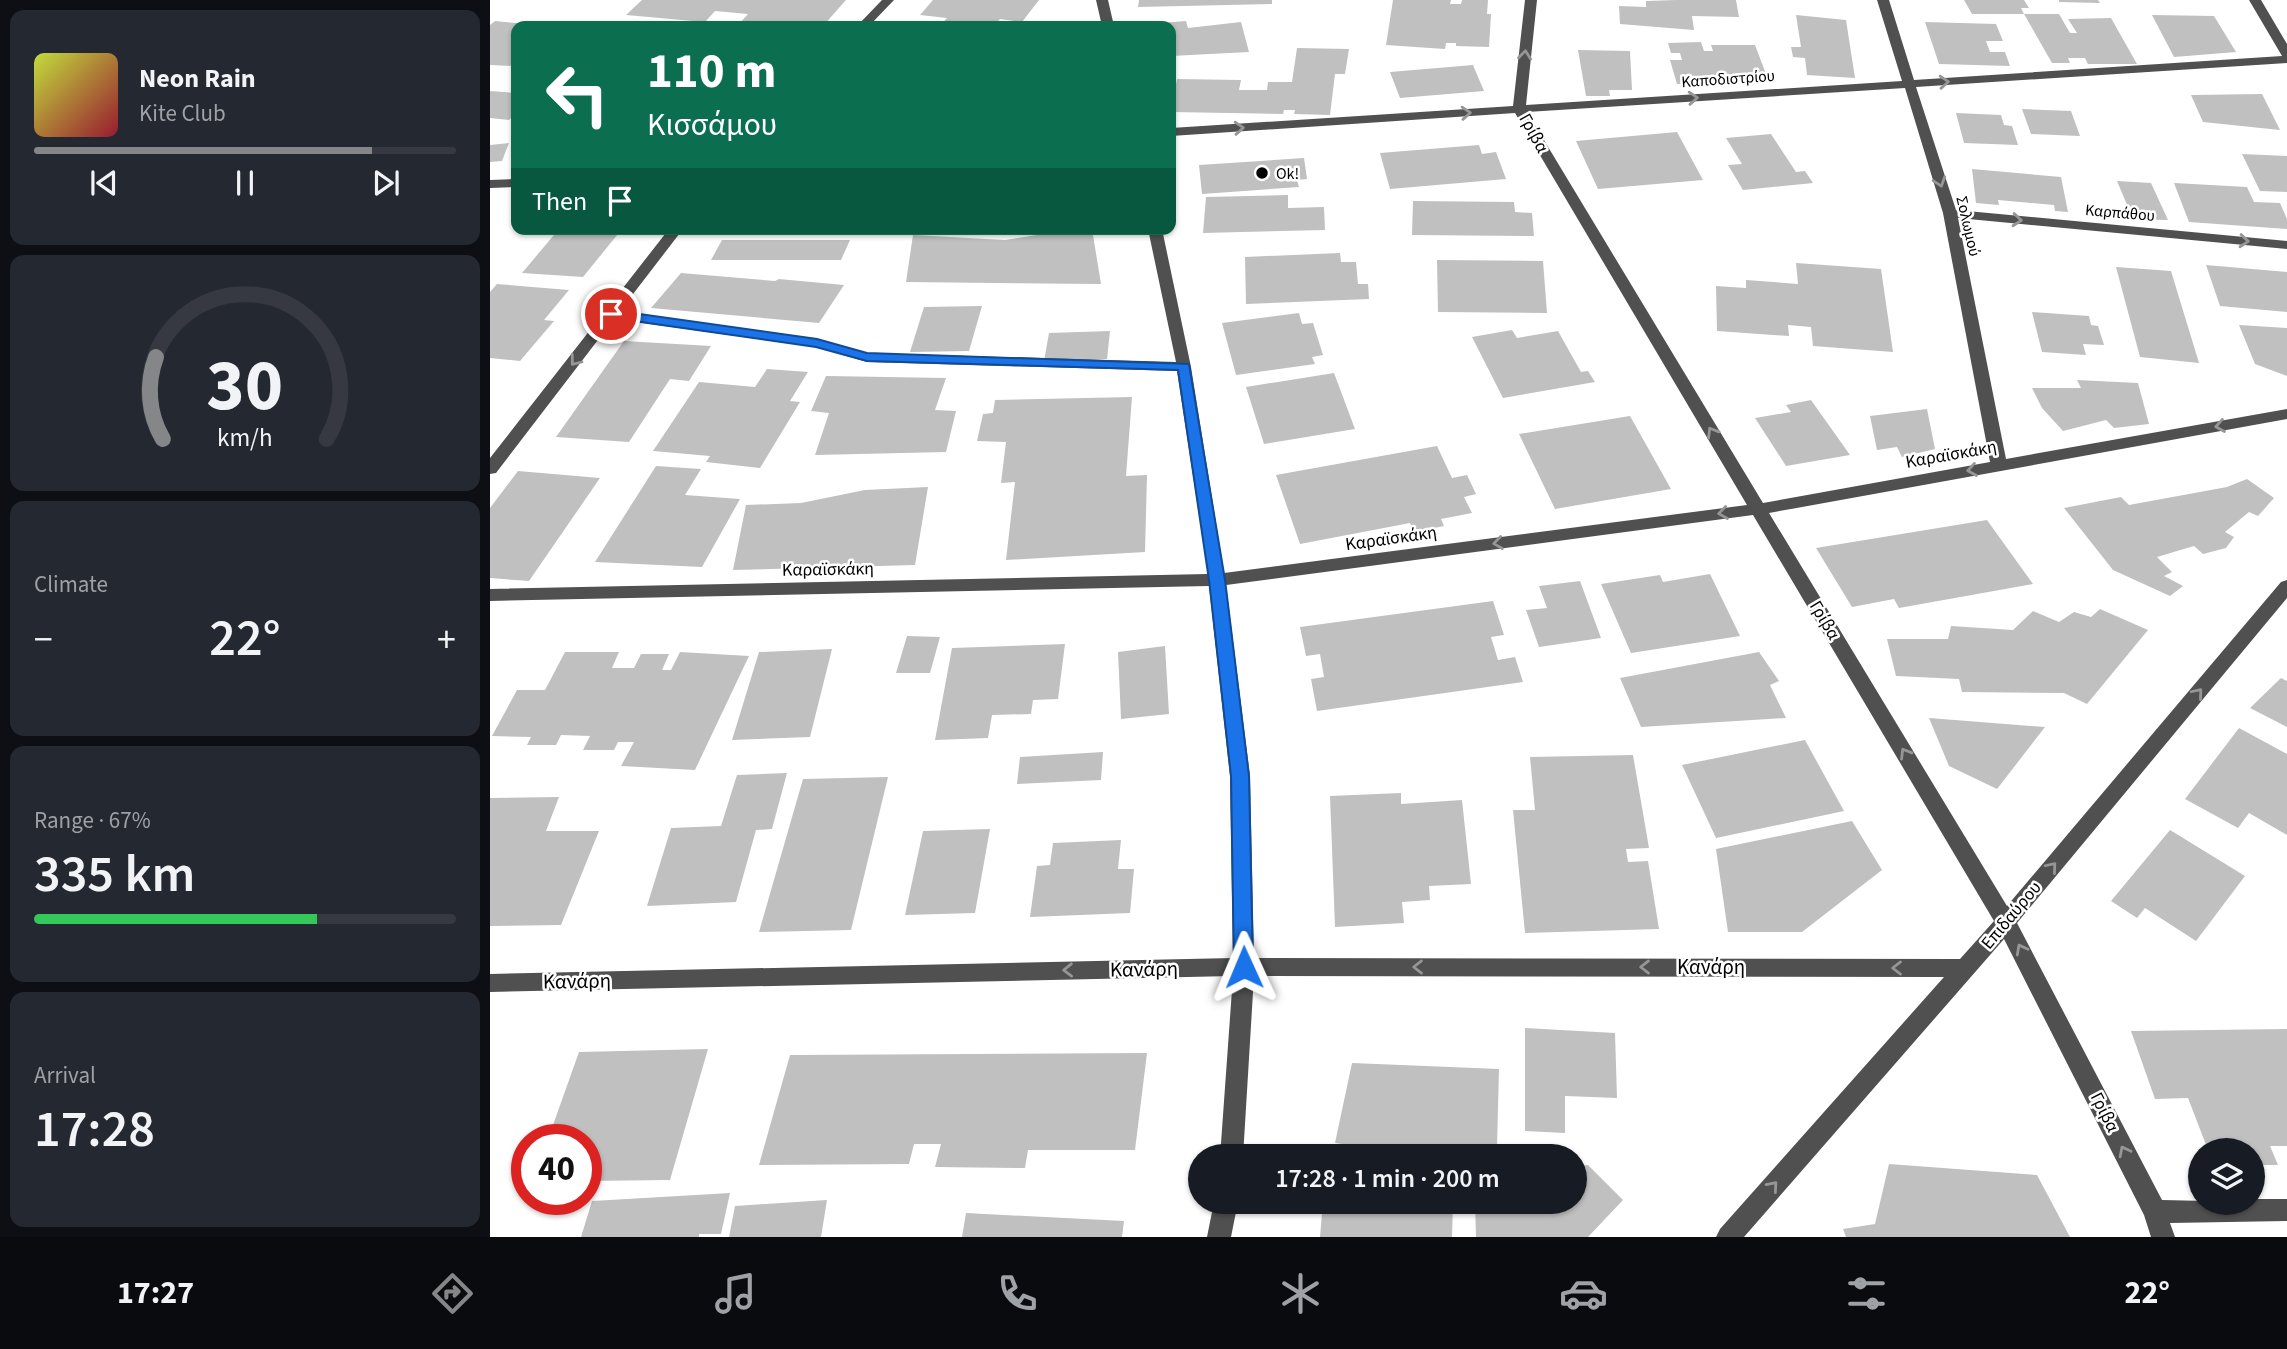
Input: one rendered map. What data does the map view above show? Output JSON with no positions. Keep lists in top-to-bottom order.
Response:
{
  "streets": {
    "street": [
      "Καποδιστρίου",
      "Γρίβα",
      "Καρπάθου",
      "Σολωμού",
      "Καραϊσκάκη",
      "Επιδαύρου",
      "Κανάρη"
    ]
  },
  "crossings": [
    ["Καποδιστρίου", "Γρίβα"],
    ["Καποδιστρίου", "Σολωμού"],
    ["Γρίβα", "Καραϊσκάκη"],
    ["Γρίβα", "Επιδαύρου"],
    ["Καρπάθου", "Σολωμού"],
    ["Σολωμού", "Καραϊσκάκη"],
    ["Επιδαύρου", "Κανάρη"]
  ],
  "one_way": [
    "Καποδιστρίου",
    "Γρίβα",
    "Καρπάθου",
    "Καραϊσκάκη",
    "Επιδαύρου",
    "Κανάρη"
  ],
  "places": ["Ok!"],
  "page": {
    "turn": ["110 m", "Κισσάμου"],
    "song": ["Neon Rain", "Kite Club"],
    "then": "Then",
    "tile": [
      "Climate",
      ["Range · 67%", "335 km"],
      ["Arrival", "17:28"]
    ],
    "heat": ["−", "22°", "+"],
    "limit": "40",
    "trip": "17:28 · 1 min · 200 m",
    "tabs": ["17:27", "22°"],
    "gauge": ["30", "km/h"]
  }
}
